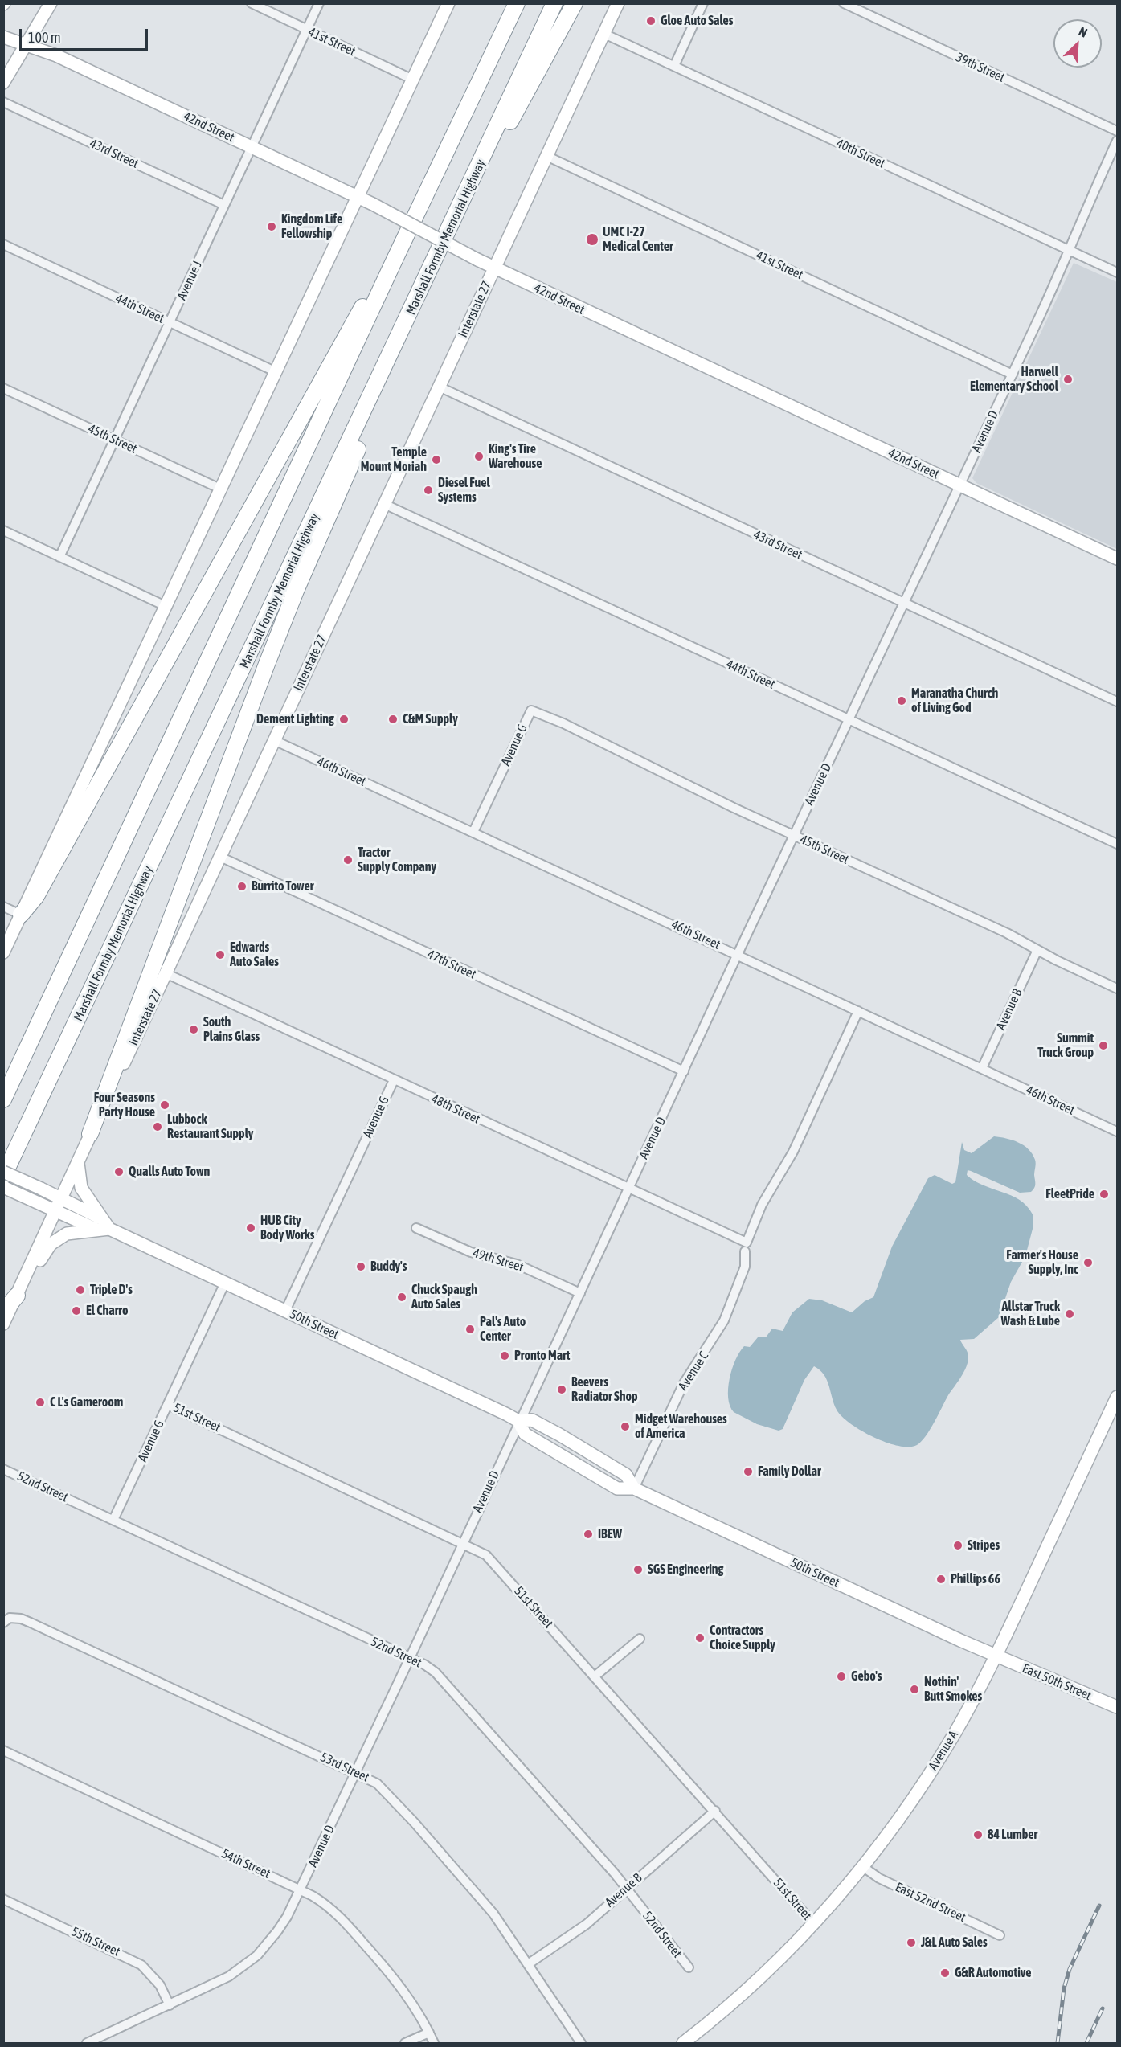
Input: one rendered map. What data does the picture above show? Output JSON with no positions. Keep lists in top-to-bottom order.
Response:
{
  "streets": {
    "highway": ["Marshall Formby Memorial Highway"],
    "main road": [
      "42nd Street",
      "Interstate 27",
      "50th Street",
      "East 50th Street",
      "Avenue A"
    ],
    "street": [
      "41st Street",
      "39th Street",
      "43rd Street",
      "40th Street",
      "Avenue J",
      "44th Street",
      "Avenue D",
      "45th Street",
      "Avenue G",
      "46th Street",
      "47th Street",
      "Avenue B",
      "48th Street",
      "49th Street",
      "Avenue C",
      "51st Street",
      "52nd Street",
      "53rd Street",
      "54th Street",
      "East 52nd Street",
      "55th Street"
    ]
  },
  "crossings": [
    ["41st Street", "Avenue J"],
    ["41st Street", "Interstate 27"],
    ["41st Street", "Avenue D"],
    ["42nd Street", "Avenue J"],
    ["42nd Street", "Interstate 27"],
    ["42nd Street", "Avenue D"],
    ["43rd Street", "Avenue J"],
    ["43rd Street", "Interstate 27"],
    ["43rd Street", "Avenue D"],
    ["40th Street", "Interstate 27"],
    ["40th Street", "Avenue D"],
    ["Avenue J", "44th Street"],
    ["Avenue J", "45th Street"],
    ["44th Street", "Interstate 27"],
    ["44th Street", "Avenue D"],
    ["Interstate 27", "46th Street"],
    ["Interstate 27", "47th Street"],
    ["Interstate 27", "48th Street"],
    ["Interstate 27", "50th Street"],
    ["Avenue D", "45th Street"],
    ["Avenue D", "46th Street"],
    ["Avenue D", "47th Street"],
    ["Avenue D", "48th Street"],
    ["Avenue D", "49th Street"],
    ["Avenue D", "50th Street"],
    ["Avenue D", "51st Street"],
    ["Avenue D", "52nd Street"],
    ["Avenue D", "53rd Street"],
    ["Avenue D", "54th Street"],
    ["Avenue D", "55th Street"],
    ["45th Street", "Avenue G"],
    ["45th Street", "Avenue B"],
    ["Avenue G", "46th Street"],
    ["Avenue G", "48th Street"],
    ["Avenue G", "50th Street"],
    ["Avenue G", "51st Street"],
    ["Avenue G", "52nd Street"],
    ["46th Street", "Avenue B"],
    ["46th Street", "Avenue C"],
    ["Avenue B", "51st Street"],
    ["Avenue B", "52nd Street"],
    ["Avenue B", "53rd Street"],
    ["48th Street", "Avenue C"],
    ["50th Street", "Avenue C"],
    ["50th Street", "East 50th Street"],
    ["50th Street", "Avenue A"],
    ["51st Street", "Avenue A"],
    ["East 50th Street", "Avenue A"],
    ["Avenue A", "East 52nd Street"]
  ],
  "places": [
    "Gloe Auto Sales",
    "Kingdom Life Fellowship",
    "UMC I-27 Medical Center",
    "Harwell Elementary School",
    "King's Tire Warehouse",
    "Temple Mount Moriah",
    "Diesel Fuel Systems",
    "Maranatha Church of Living God",
    "Dement Lighting",
    "C&M Supply",
    "Tractor Supply Company",
    "Burrito Tower",
    "Edwards Auto Sales",
    "South Plains Glass",
    "Summit Truck Group",
    "Four Seasons Party House",
    "Lubbock Restaurant Supply",
    "Qualls Auto Town",
    "FleetPride",
    "HUB City Body Works",
    "Farmer's House Supply, Inc",
    "Buddy's",
    "Triple D's",
    "Chuck Spaugh Auto Sales",
    "El Charro",
    "Allstar Truck Wash & Lube",
    "Pal's Auto Center",
    "Pronto Mart",
    "Beevers Radiator Shop",
    "C L's Gameroom",
    "Midget Warehouses of America",
    "Family Dollar",
    "IBEW",
    "Stripes",
    "SGS Engineering",
    "Phillips 66",
    "Contractors Choice Supply",
    "Gebo's",
    "Nothin' Butt Smokes",
    "84 Lumber",
    "J&L Auto Sales",
    "G&R Automotive"
  ],
  "scale_bar": "100 m",
  "north": "top right"
}
